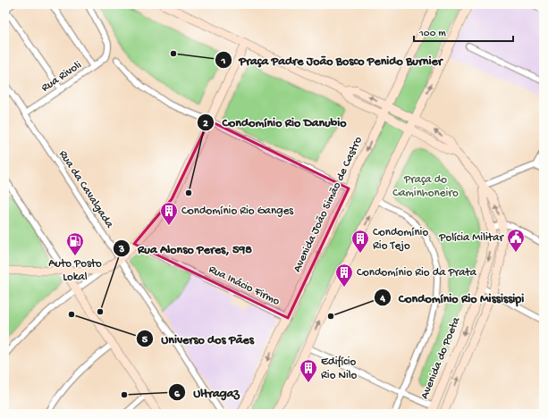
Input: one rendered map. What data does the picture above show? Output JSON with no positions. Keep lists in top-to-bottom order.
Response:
{
  "streets": {
    "main road": ["Avenida João Simão de Castro", "Avenida do Poeta"],
    "street": ["Rua Rivoli", "Rua da Cavalgada", "Rua Inácio Firmo"]
  },
  "crossings": [
    ["Rua Rivoli", "Rua da Cavalgada"],
    ["Avenida João Simão de Castro", "Rua Inácio Firmo"],
    ["Avenida João Simão de Castro", "Avenida do Poeta"]
  ],
  "parks": ["Praça do Caminhoneiro"],
  "places": {
    "other": [
      "Praça Padre João Bosco Penido Burnier",
      "Condomínio Rio Danubio",
      "Rua Alonso Peres, 598",
      "Universo dos Pães",
      "Condomínio Rio Mississipi",
      "Ultragaz"
    ],
    "building": [
      "Condomínio Rio Ganges",
      "Condomínio Rio Tejo",
      "Condomínio Rio da Prata",
      "Edifício Rio Nilo"
    ],
    "public building": ["Polícia Militar"],
    "fuel station": ["Auto Posto Lokal"]
  },
  "scale_bar": "100 m"
}
